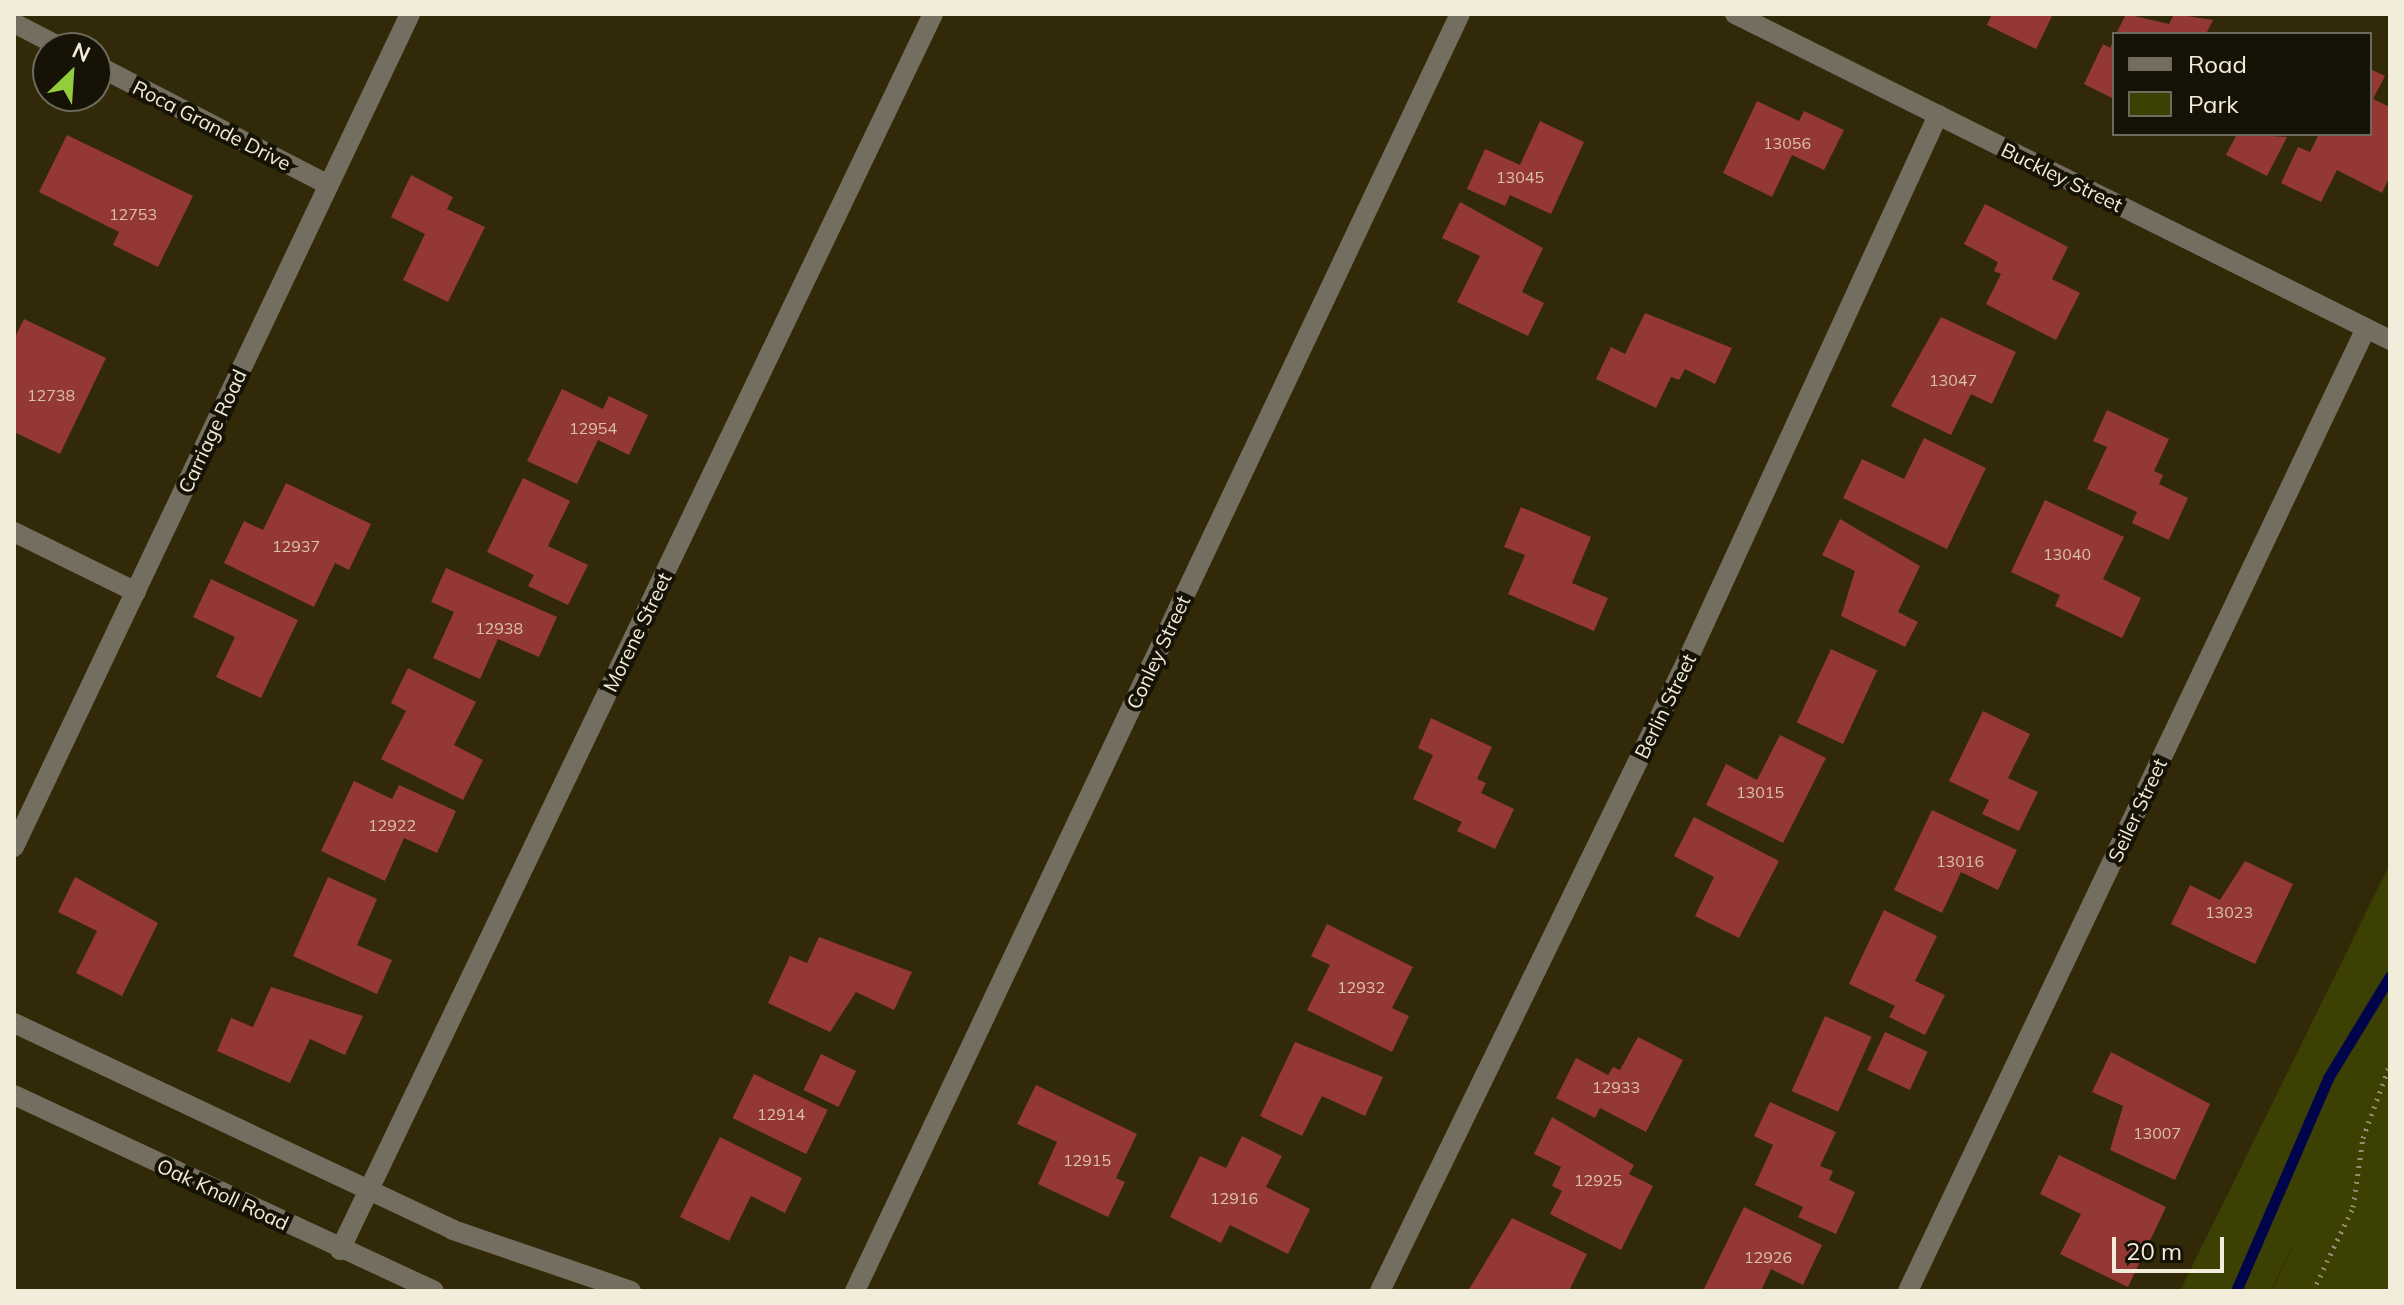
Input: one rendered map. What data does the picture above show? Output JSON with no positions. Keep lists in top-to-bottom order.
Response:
{
  "streets": {
    "street": [
      "Roca Grande Drive",
      "Buckley Street",
      "Carriage Road",
      "Morene Street",
      "Conley Street",
      "Berlin Street",
      "Seiler Street",
      "Oak Knoll Road"
    ]
  },
  "crossings": [
    ["Roca Grande Drive", "Carriage Road"],
    ["Buckley Street", "Berlin Street"],
    ["Buckley Street", "Seiler Street"],
    ["Morene Street", "Oak Knoll Road"]
  ],
  "house_numbers": [
    "13056",
    "13045",
    "12753",
    "13047",
    "12738",
    "12954",
    "12937",
    "13040",
    "12938",
    "13015",
    "12922",
    "13016",
    "13023",
    "12932",
    "12933",
    "12914",
    "13007",
    "12915",
    "12925",
    "12916",
    "12926"
  ],
  "legend": ["Road", "Park"],
  "scale_bar": "20 m",
  "north": "top right"
}
